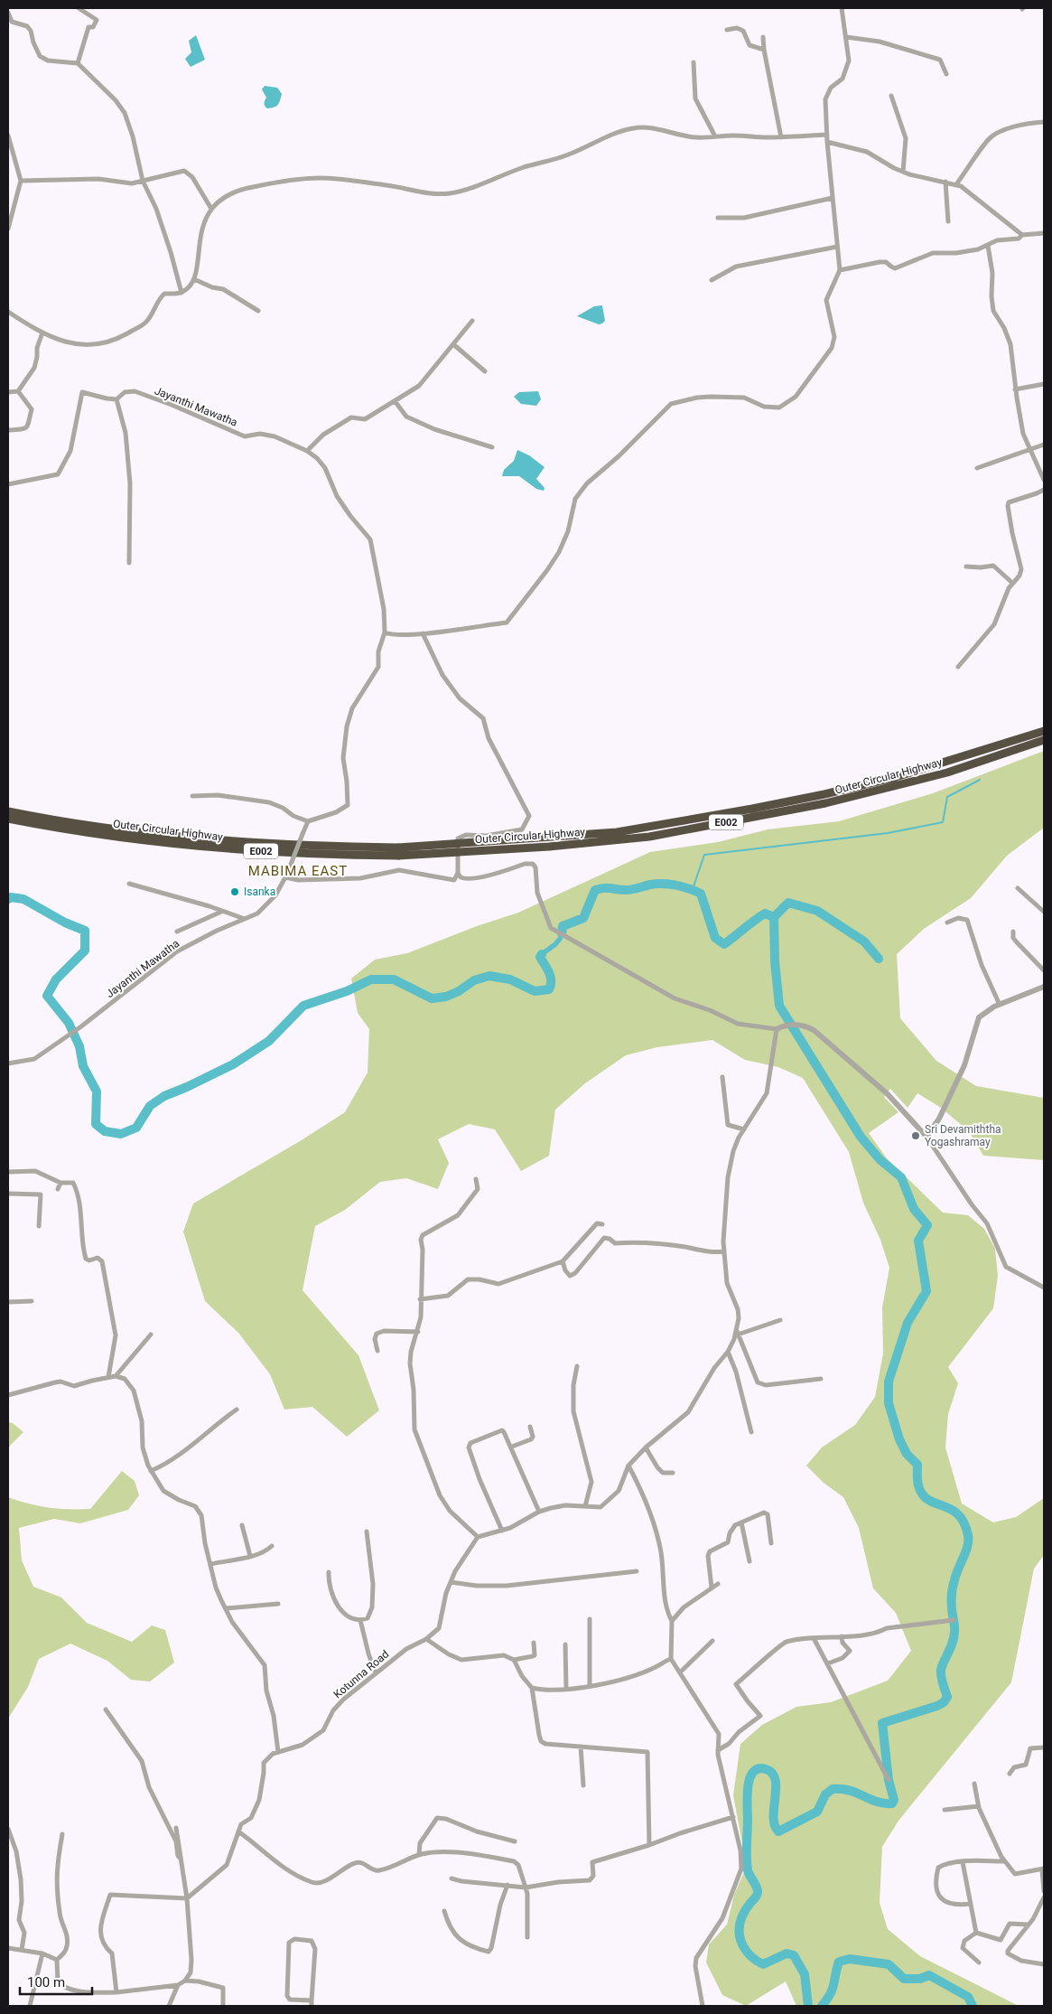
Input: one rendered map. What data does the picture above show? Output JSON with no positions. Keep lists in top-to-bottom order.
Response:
{
  "streets": {
    "highway": ["Outer Circular Highway", "E002"],
    "street": ["Jayanthi Mawatha", "Kotunna Road"]
  },
  "districts": ["MABIMA EAST"],
  "places": ["Isanka", "Sri Devamiththa Yogashramay"],
  "scale_bar": "100 m"
}
